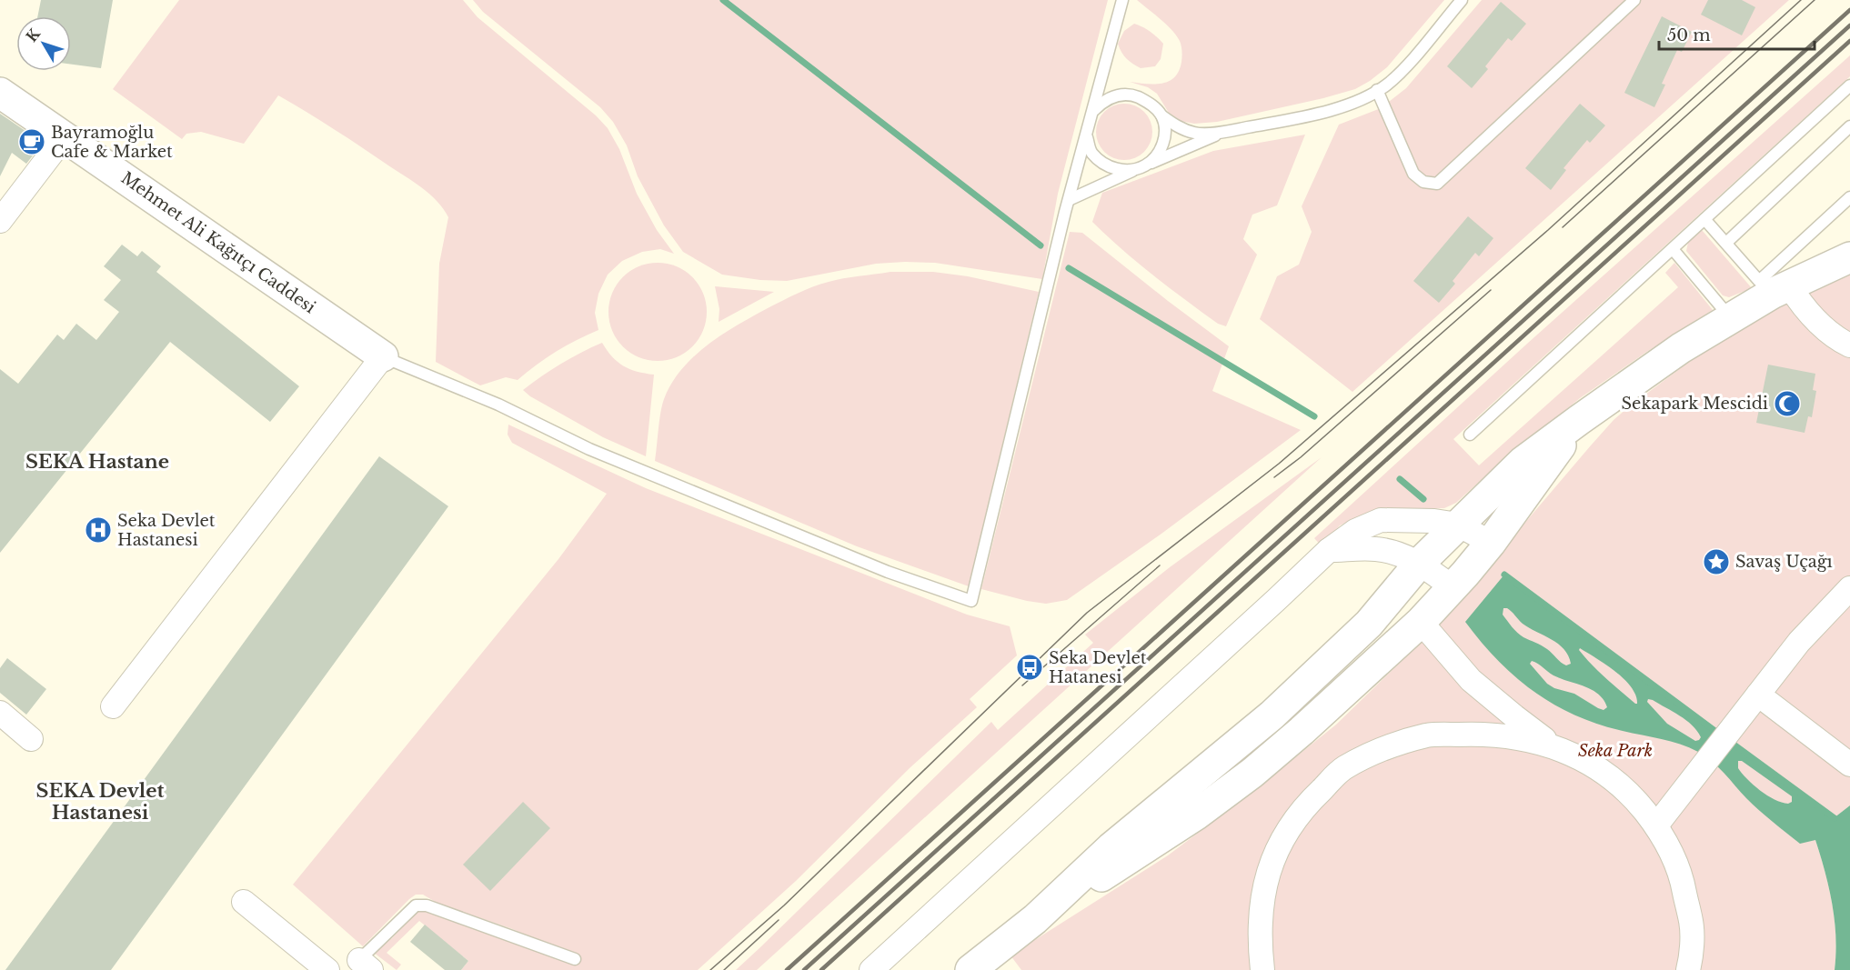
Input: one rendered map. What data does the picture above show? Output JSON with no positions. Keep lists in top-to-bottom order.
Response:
{
  "streets": {
    "main road": ["Mehmet Ali Kağıtçı Caddesi"]
  },
  "districts": ["SEKA Hastane", "SEKA Devlet Hastanesi"],
  "parks": ["Seka Park"],
  "places": {
    "cafe": ["Bayramoğlu Cafe & Market"],
    "mosque": ["Sekapark Mescidi"],
    "hospital": ["Seka Devlet Hastanesi"],
    "place": ["Savaş Uçağı"],
    "bus stop": ["Seka Devlet Hatanesi"]
  },
  "scale_bar": "50 m",
  "north": "top left"
}
